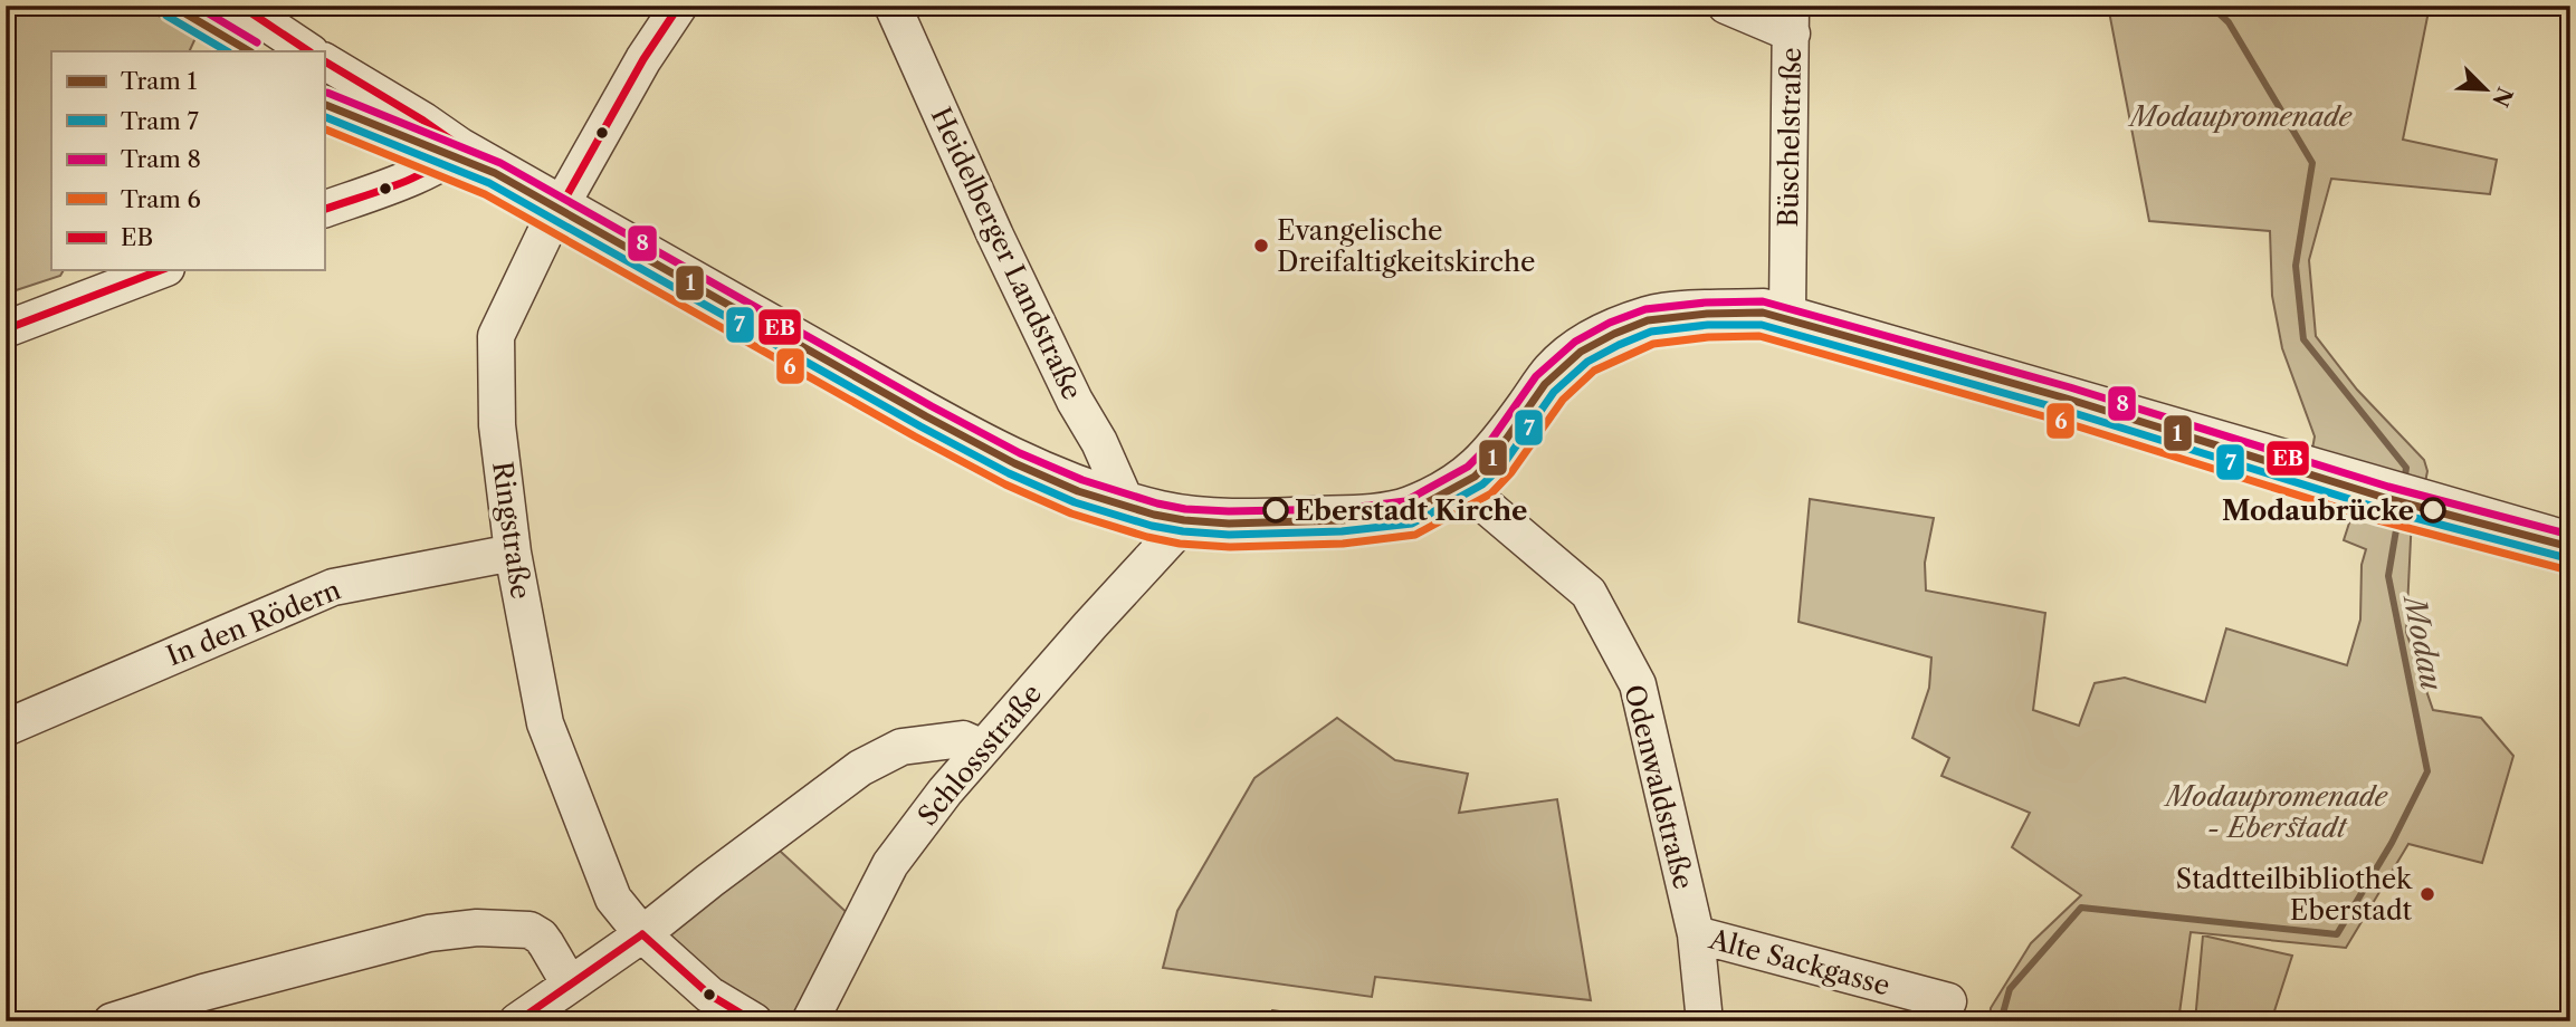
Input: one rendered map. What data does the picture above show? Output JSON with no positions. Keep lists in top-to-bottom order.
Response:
{
  "streets": {
    "street": [
      "Büschelstraße",
      "Heidelberger Landstraße",
      "Ringstraße",
      "In den Rödern",
      "Schlossstraße",
      "Odenwaldstraße",
      "Alte Sackgasse"
    ]
  },
  "crossings": [
    ["Ringstraße", "In den Rödern"],
    ["Odenwaldstraße", "Alte Sackgasse"]
  ],
  "water": ["Modau"],
  "parks": ["Modaupromenade", "Modaupromenade - Eberstadt"],
  "places": [
    "Evangelische Dreifaltigkeitskirche",
    "Eberstadt Kirche",
    "Modaubrücke",
    "Stadtteilbibliothek Eberstadt"
  ],
  "lines": [
    "tram line 1",
    "tram line 8",
    "transit line EB",
    "tram line 7",
    "tram line 6"
  ],
  "legend": [
    "Tram 1",
    "Tram 7",
    "Tram 8",
    "Tram 6",
    "EB"
  ],
  "north": "bottom right"
}
